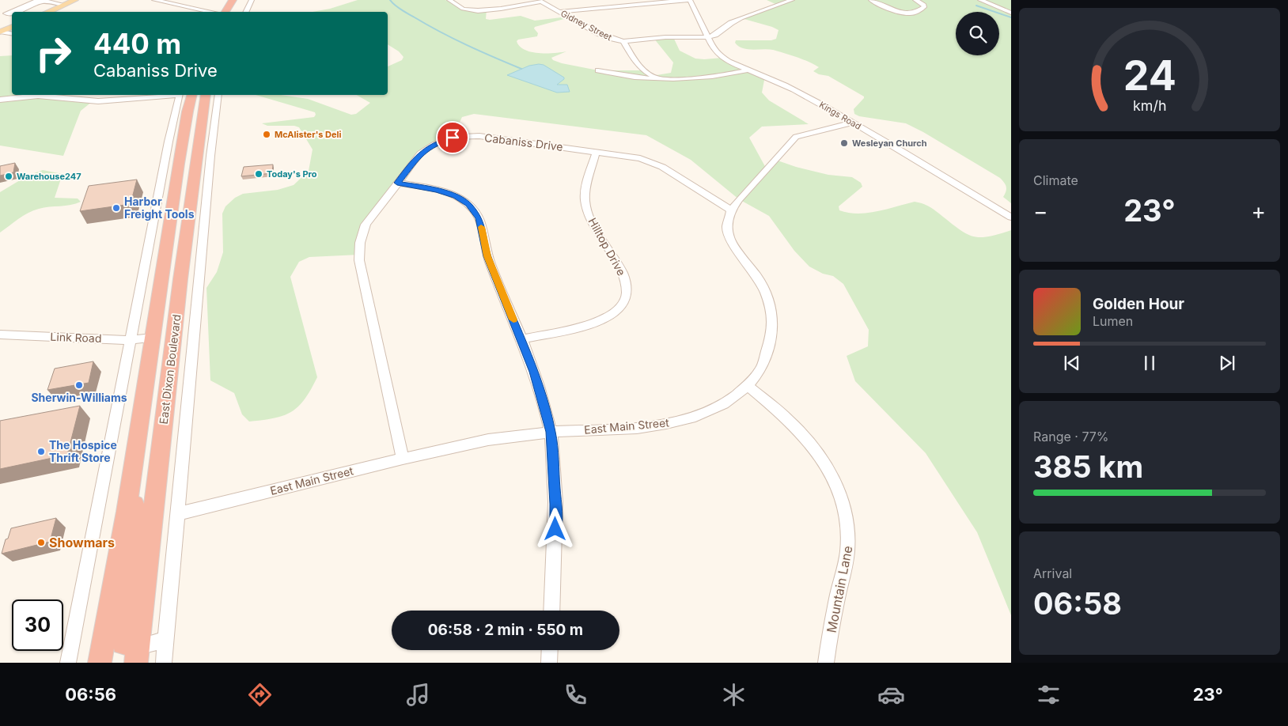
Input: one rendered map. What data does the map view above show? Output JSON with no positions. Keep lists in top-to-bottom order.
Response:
{
  "streets": {
    "highway": ["East Dixon Boulevard"],
    "street": [
      "Gidney Street",
      "Kings Road",
      "Cabaniss Drive",
      "Hilltop Drive",
      "Link Road",
      "East Main Street",
      "Mountain Lane"
    ]
  },
  "crossings": [
    ["Gidney Street", "Kings Road"],
    ["Kings Road", "East Main Street"],
    ["Cabaniss Drive", "Hilltop Drive"],
    ["Cabaniss Drive", "East Main Street"],
    ["Link Road", "East Dixon Boulevard"],
    ["East Dixon Boulevard", "East Main Street"],
    ["East Main Street", "Mountain Lane"]
  ],
  "places": [
    "McAlister's Deli",
    "Wesleyan Church",
    "Today's Pro",
    "Warehouse247",
    "Harbor Freight Tools",
    "Sherwin-Williams",
    "The Hospice Thrift Store",
    "Showmars"
  ],
  "page": {
    "turn": ["440 m", "Cabaniss Drive"],
    "tile": [
      "Climate",
      ["Range · 77%", "385 km"],
      ["Arrival", "06:58"]
    ],
    "heat": ["−", "23°", "+"],
    "song": ["Golden Hour", "Lumen"],
    "limit": "30",
    "trip": "06:58 · 2 min · 550 m",
    "tabs": ["06:56", "23°"],
    "gauge": ["24", "km/h"]
  }
}
